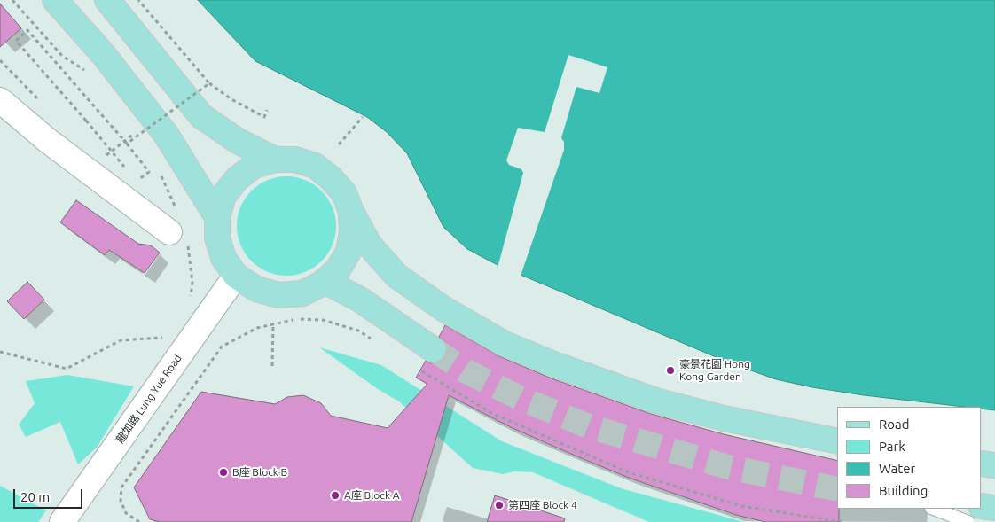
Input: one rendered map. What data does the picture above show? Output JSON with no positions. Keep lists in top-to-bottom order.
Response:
{
  "streets": {
    "street": ["龍如路 Lung Yue Road"]
  },
  "places": [
    "豪景花園 Hong Kong Garden",
    "B座 Block B",
    "A座 Block A",
    "第四座 Block 4"
  ],
  "legend": [
    "Road",
    "Park",
    "Water",
    "Building"
  ],
  "scale_bar": "20 m"
}
